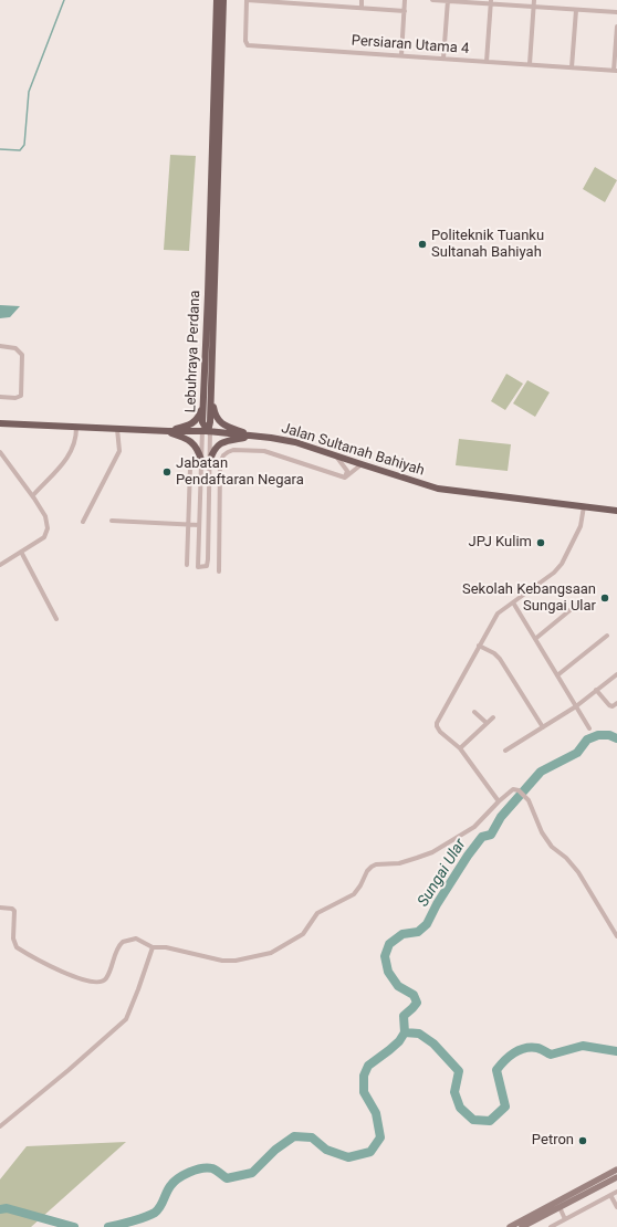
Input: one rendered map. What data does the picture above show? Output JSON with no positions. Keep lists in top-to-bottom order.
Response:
{
  "streets": {
    "main road": ["Lebuhraya Perdana", "Jalan Sultanah Bahiyah"],
    "street": ["Persiaran Utama 4"]
  },
  "crossings": [
    ["Lebuhraya Perdana", "Jalan Sultanah Bahiyah"]
  ],
  "water": ["Sungai Ular"],
  "places": [
    "Politeknik Tuanku Sultanah Bahiyah",
    "Jabatan Pendaftaran Negara",
    "JPJ Kulim",
    "Sekolah Kebangsaan Sungai Ular",
    "Petron"
  ]
}
